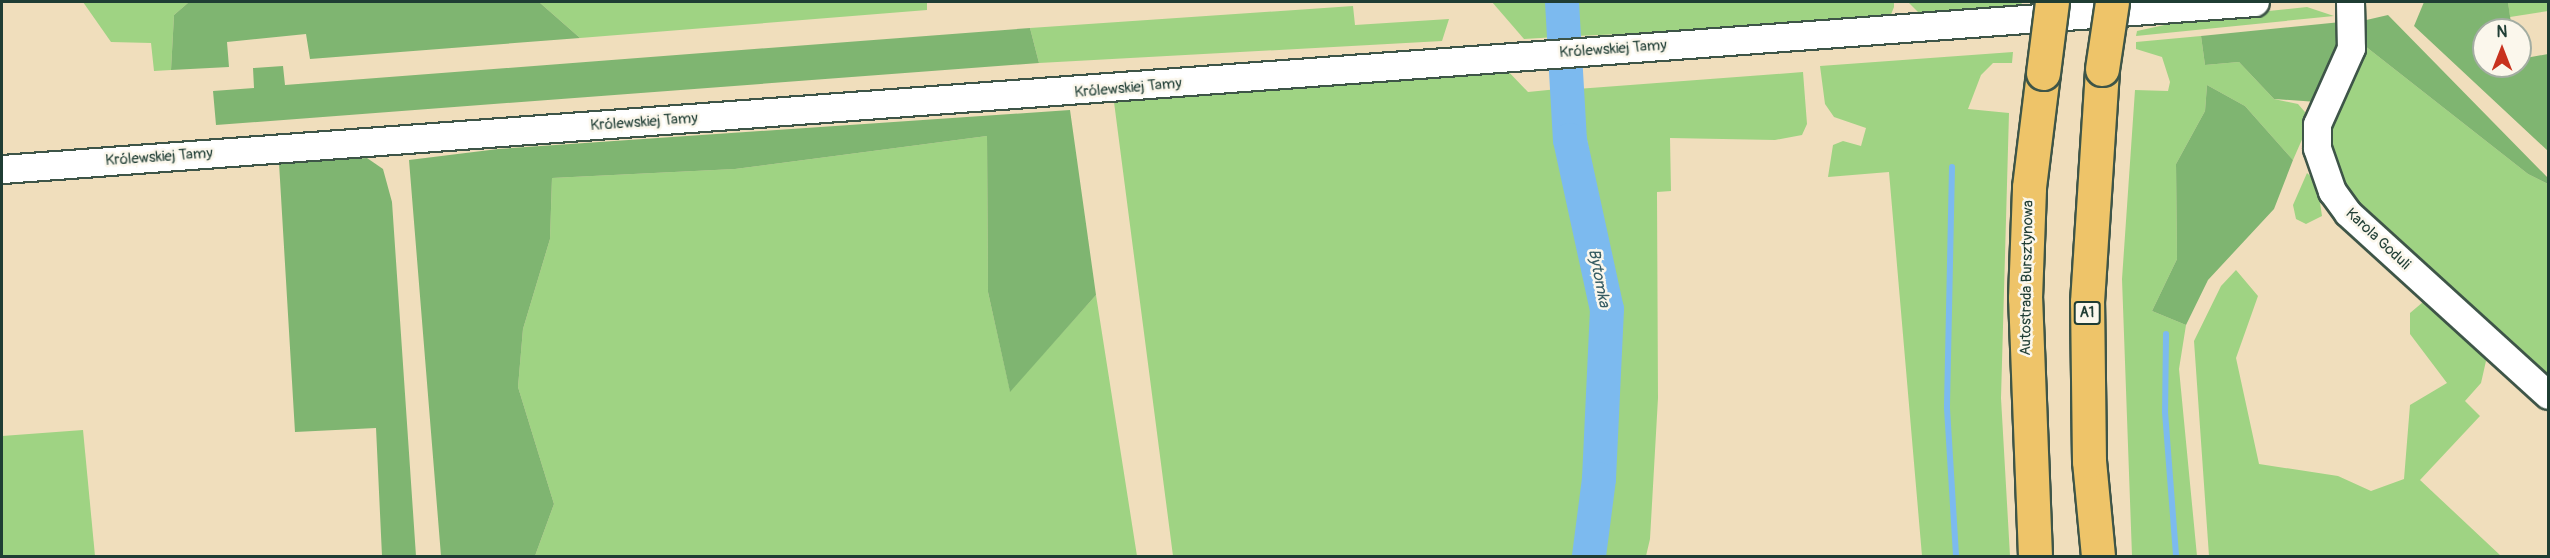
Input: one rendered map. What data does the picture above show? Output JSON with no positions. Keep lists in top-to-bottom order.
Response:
{
  "streets": {
    "highway": ["Autostrada Bursztynowa", "A1"],
    "street": ["Królewskiej Tamy", "Karola Goduli"]
  },
  "water": ["Bytomka"],
  "north": "top"
}
